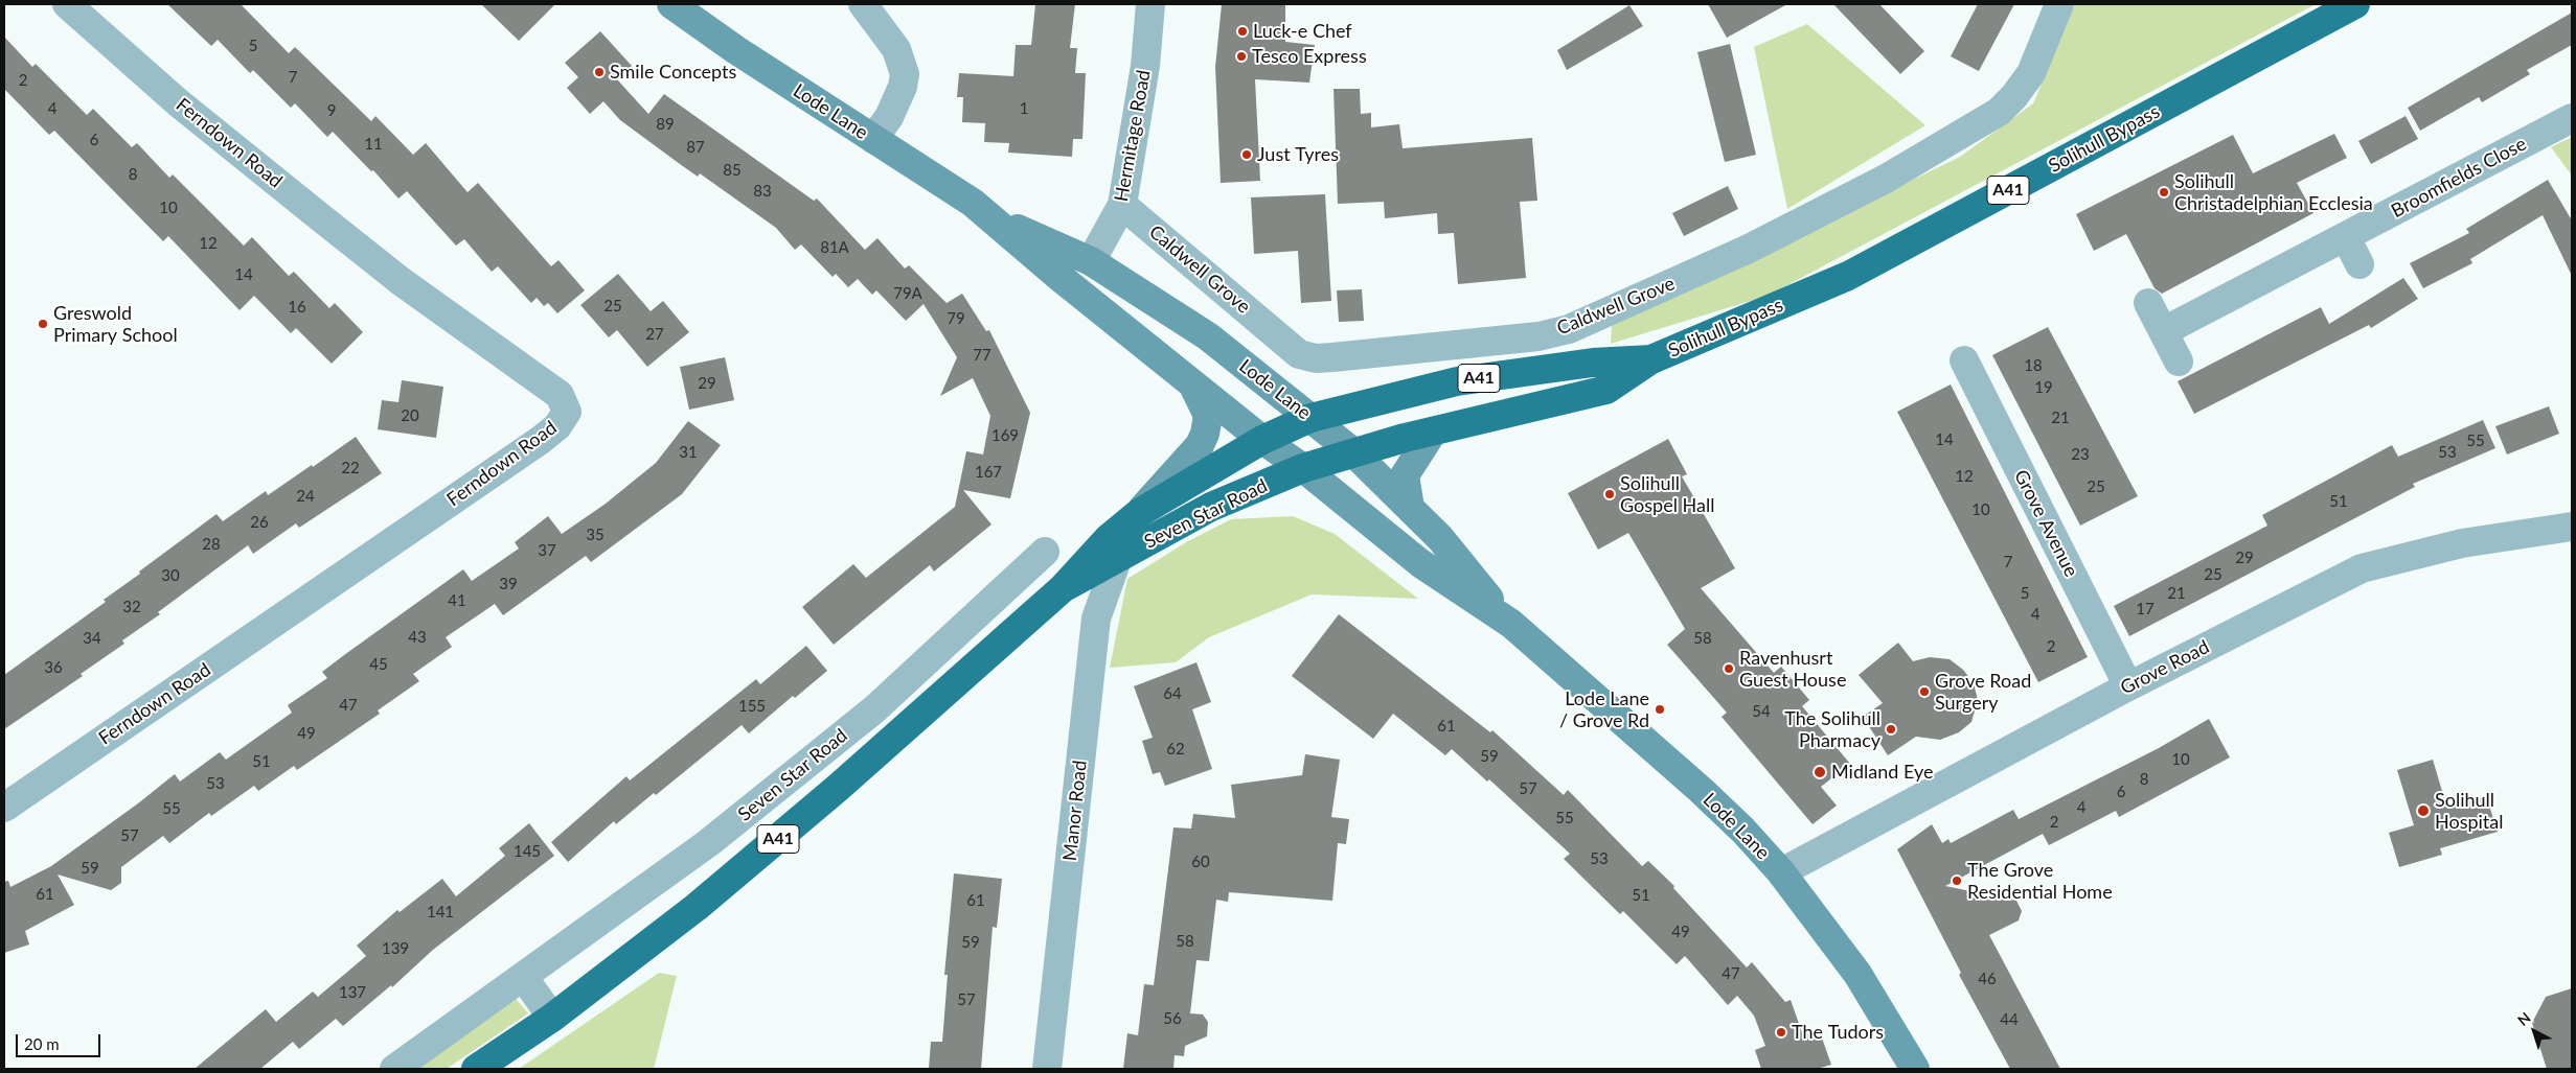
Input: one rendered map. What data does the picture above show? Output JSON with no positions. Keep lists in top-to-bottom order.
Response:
{
  "streets": {
    "highway": ["Solihull Bypass", "A41", "Seven Star Road"],
    "main road": ["Lode Lane"],
    "street": [
      "Hermitage Road",
      "Ferndown Road",
      "Broomfields Close",
      "Caldwell Grove",
      "Grove Avenue",
      "Grove Road",
      "Manor Road"
    ]
  },
  "crossings": [
    ["Lode Lane", "Hermitage Road"],
    ["Lode Lane", "Solihull Bypass"],
    ["Lode Lane", "Seven Star Road"],
    ["Lode Lane", "Grove Road"],
    ["Hermitage Road", "Caldwell Grove"],
    ["Solihull Bypass", "Seven Star Road"],
    ["Seven Star Road", "Manor Road"],
    ["Grove Avenue", "Grove Road"]
  ],
  "places": [
    "Luck-e Chef",
    "Tesco Express",
    "Smile Concepts",
    "Just Tyres",
    "Solihull Christadelphian Ecclesia",
    "Greswold Primary School",
    "Solihull Gospel Hall",
    "Ravenhusrt Guest House",
    "Grove Road Surgery",
    "Lode Lane / Grove Rd",
    "The Solihull Pharmacy",
    "Midland Eye",
    "Solihull Hospital",
    "The Grove Residential Home",
    "The Tudors"
  ],
  "house_numbers": [
    "5",
    "7",
    "2",
    "4",
    "1",
    "9",
    "89",
    "6",
    "11",
    "87",
    "85",
    "8",
    "83",
    "10",
    "12",
    "81A",
    "14",
    "79A",
    "25",
    "16",
    "79",
    "27",
    "77",
    "18",
    "29",
    "19",
    "20",
    "21",
    "169",
    "14",
    "55",
    "31",
    "53",
    "23",
    "22",
    "167",
    "12",
    "25",
    "24",
    "51",
    "10",
    "26",
    "35",
    "28",
    "37",
    "29",
    "7",
    "25",
    "30",
    "39",
    "5",
    "21",
    "41",
    "32",
    "17",
    "4",
    "43",
    "34",
    "58",
    "2",
    "45",
    "36",
    "64",
    "47",
    "155",
    "54",
    "61",
    "49",
    "62",
    "59",
    "10",
    "51",
    "8",
    "53",
    "57",
    "6",
    "4",
    "55",
    "55",
    "2",
    "57",
    "145",
    "53",
    "60",
    "59",
    "61",
    "51",
    "61",
    "141",
    "49",
    "58",
    "59",
    "139",
    "47",
    "46",
    "137",
    "57",
    "56",
    "44"
  ],
  "scale_bar": "20 m",
  "north": "top left"
}
